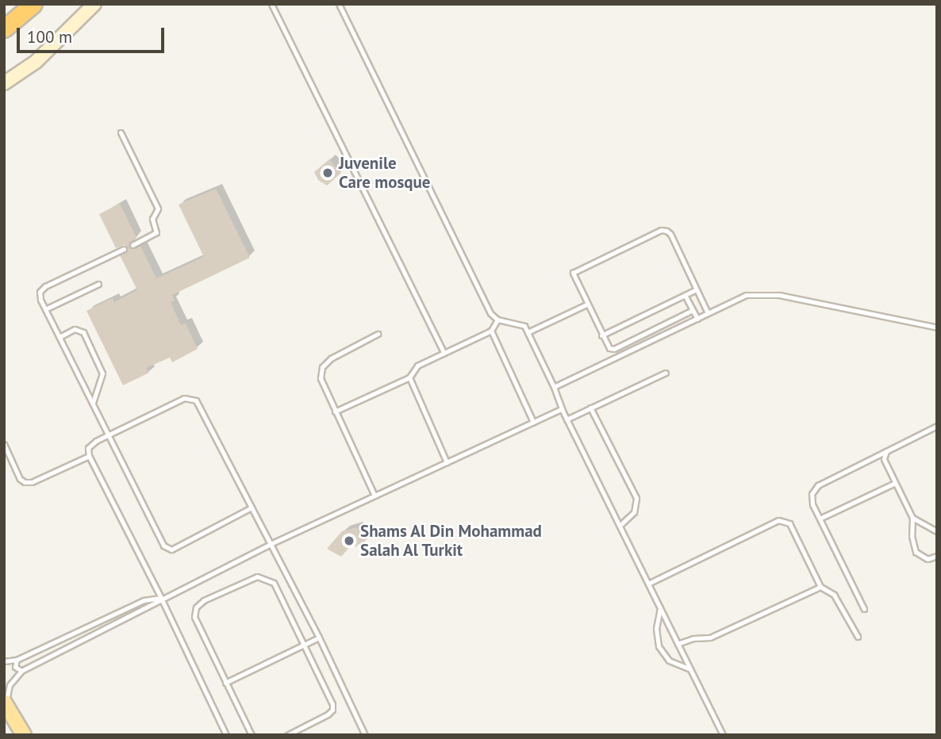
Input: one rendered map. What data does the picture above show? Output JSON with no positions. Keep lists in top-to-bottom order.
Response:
{
  "places": ["Juvenile Care mosque", "Shams Al Din Mohammad Salah Al Turkit"],
  "scale_bar": "100 m"
}
